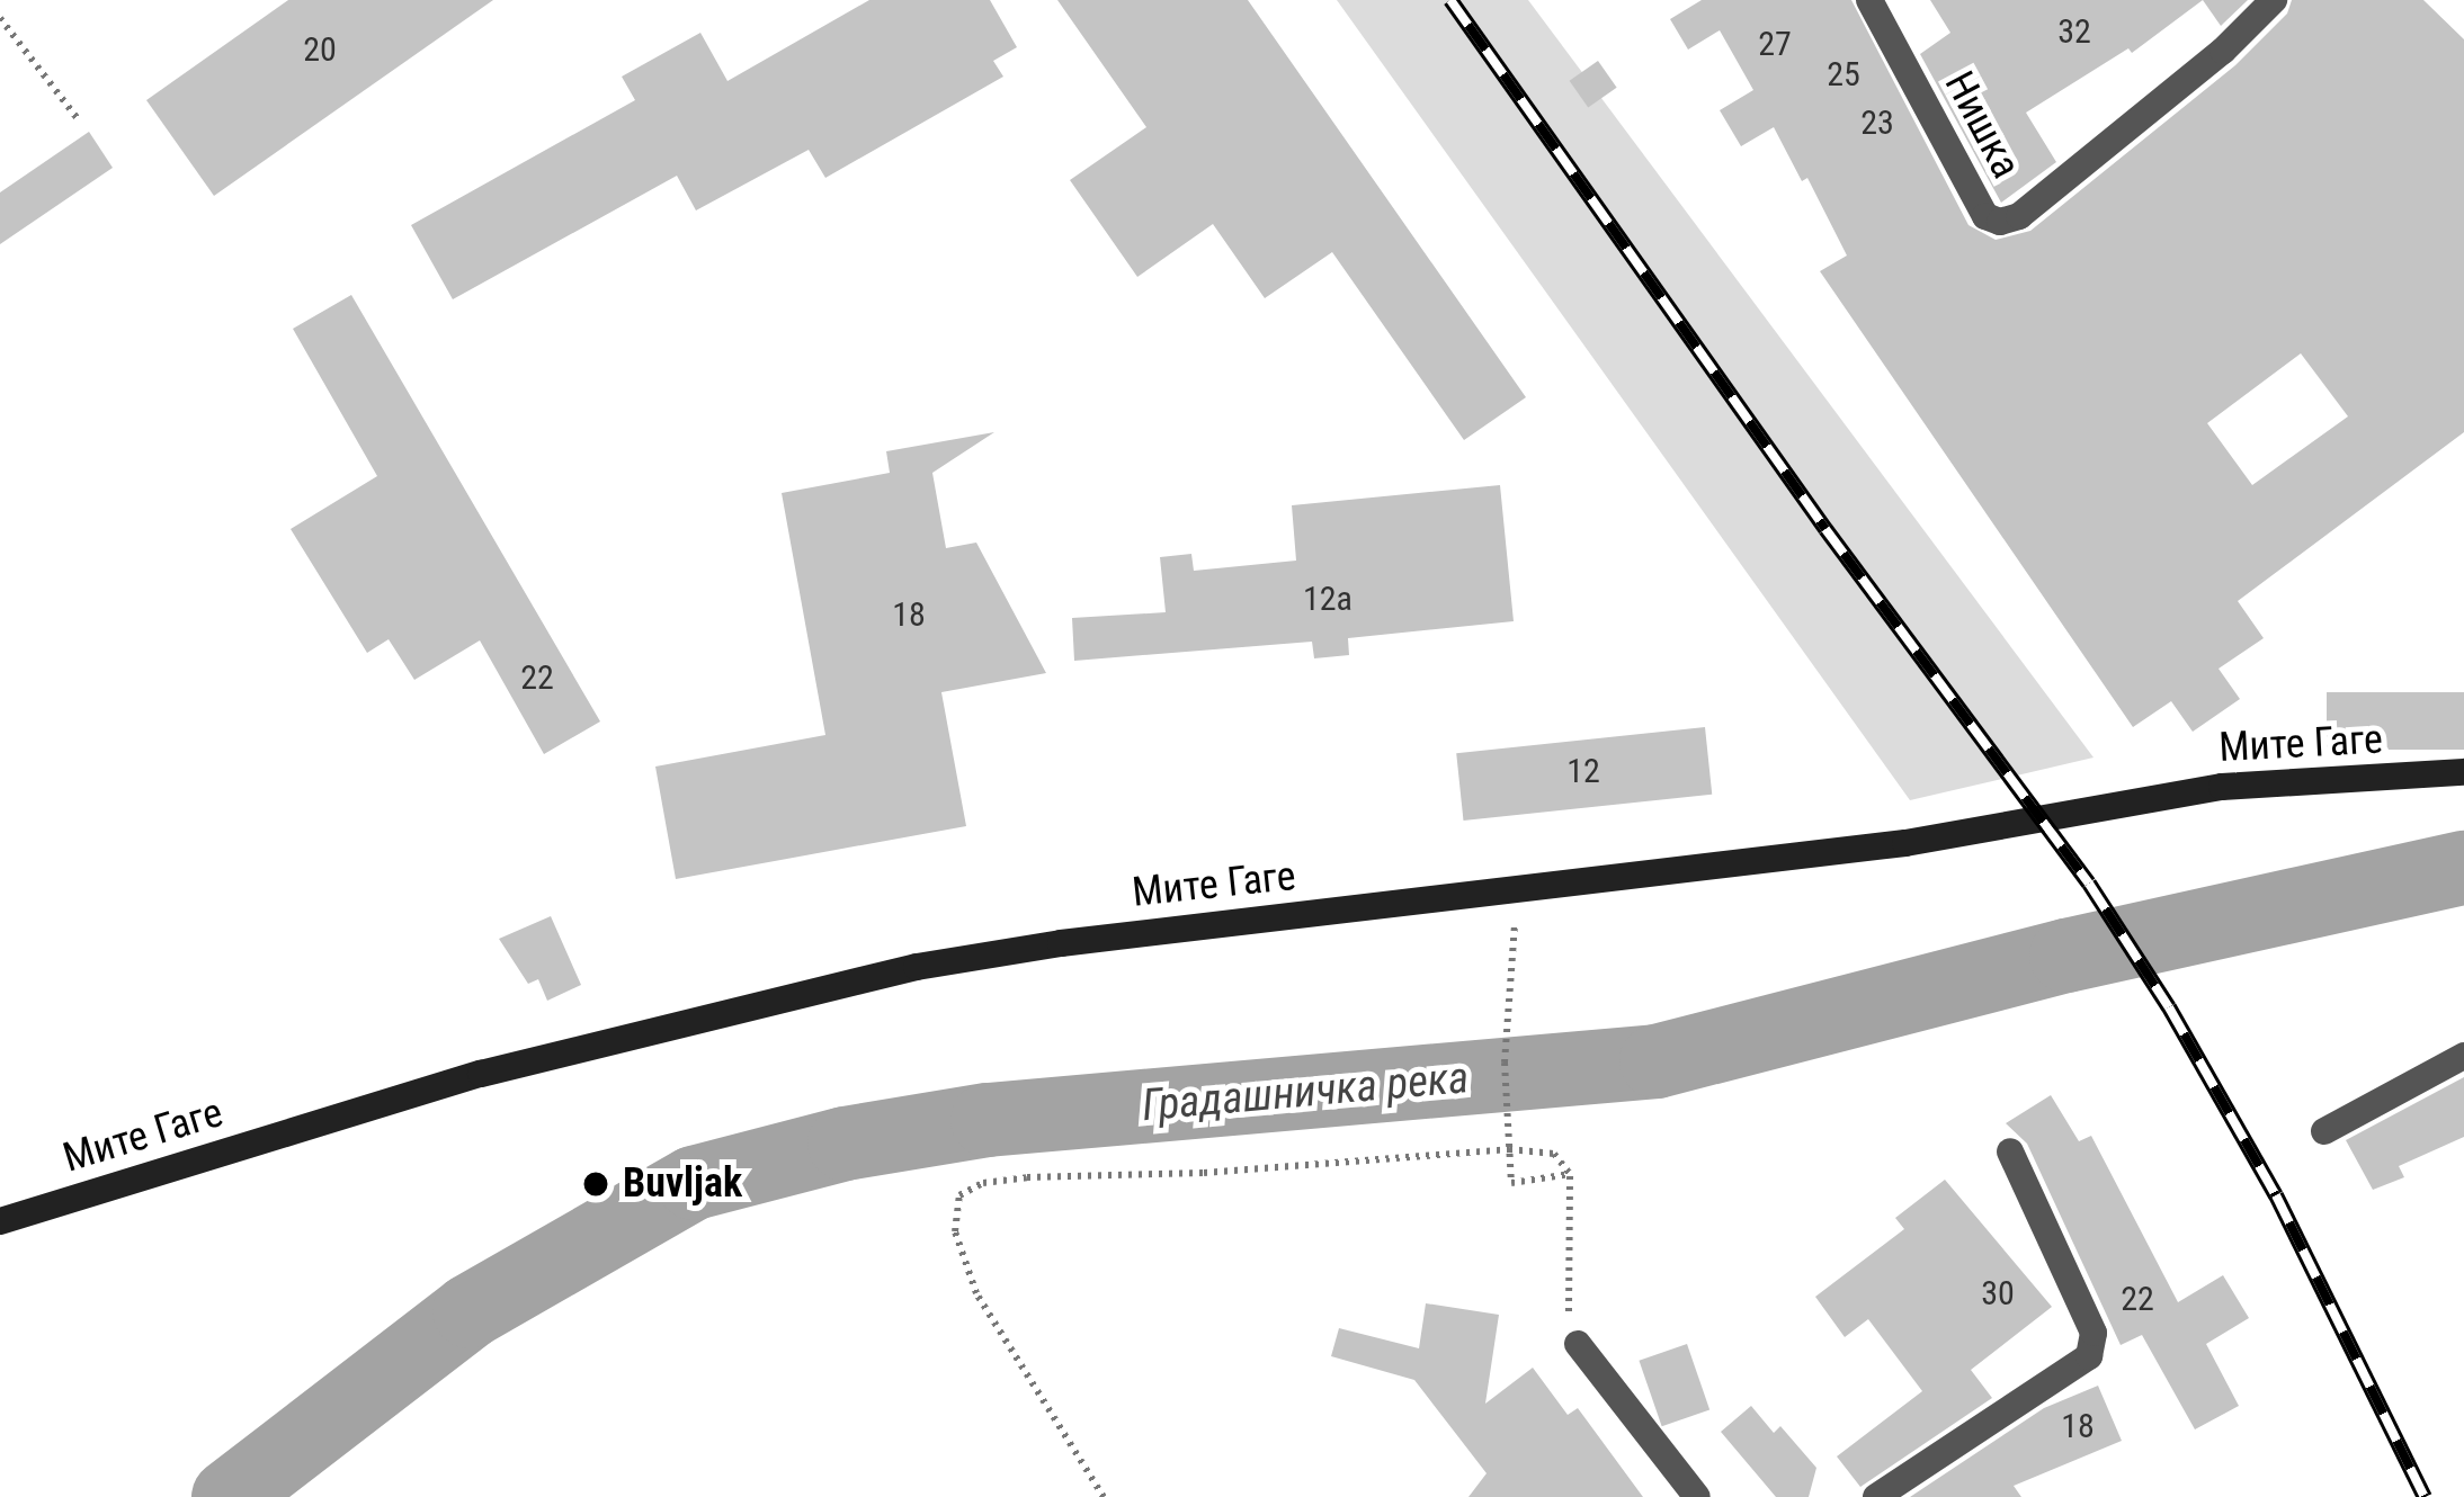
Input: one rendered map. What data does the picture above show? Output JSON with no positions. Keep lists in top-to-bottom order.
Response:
{
  "streets": {
    "main road": ["Мите Гаге"],
    "street": ["Нишка"]
  },
  "water": ["Градашничка река"],
  "places": ["Buvljak"],
  "house_numbers": [
    "32",
    "27",
    "20",
    "25",
    "23",
    "12a",
    "18",
    "22",
    "12",
    "30",
    "22",
    "18"
  ]
}
